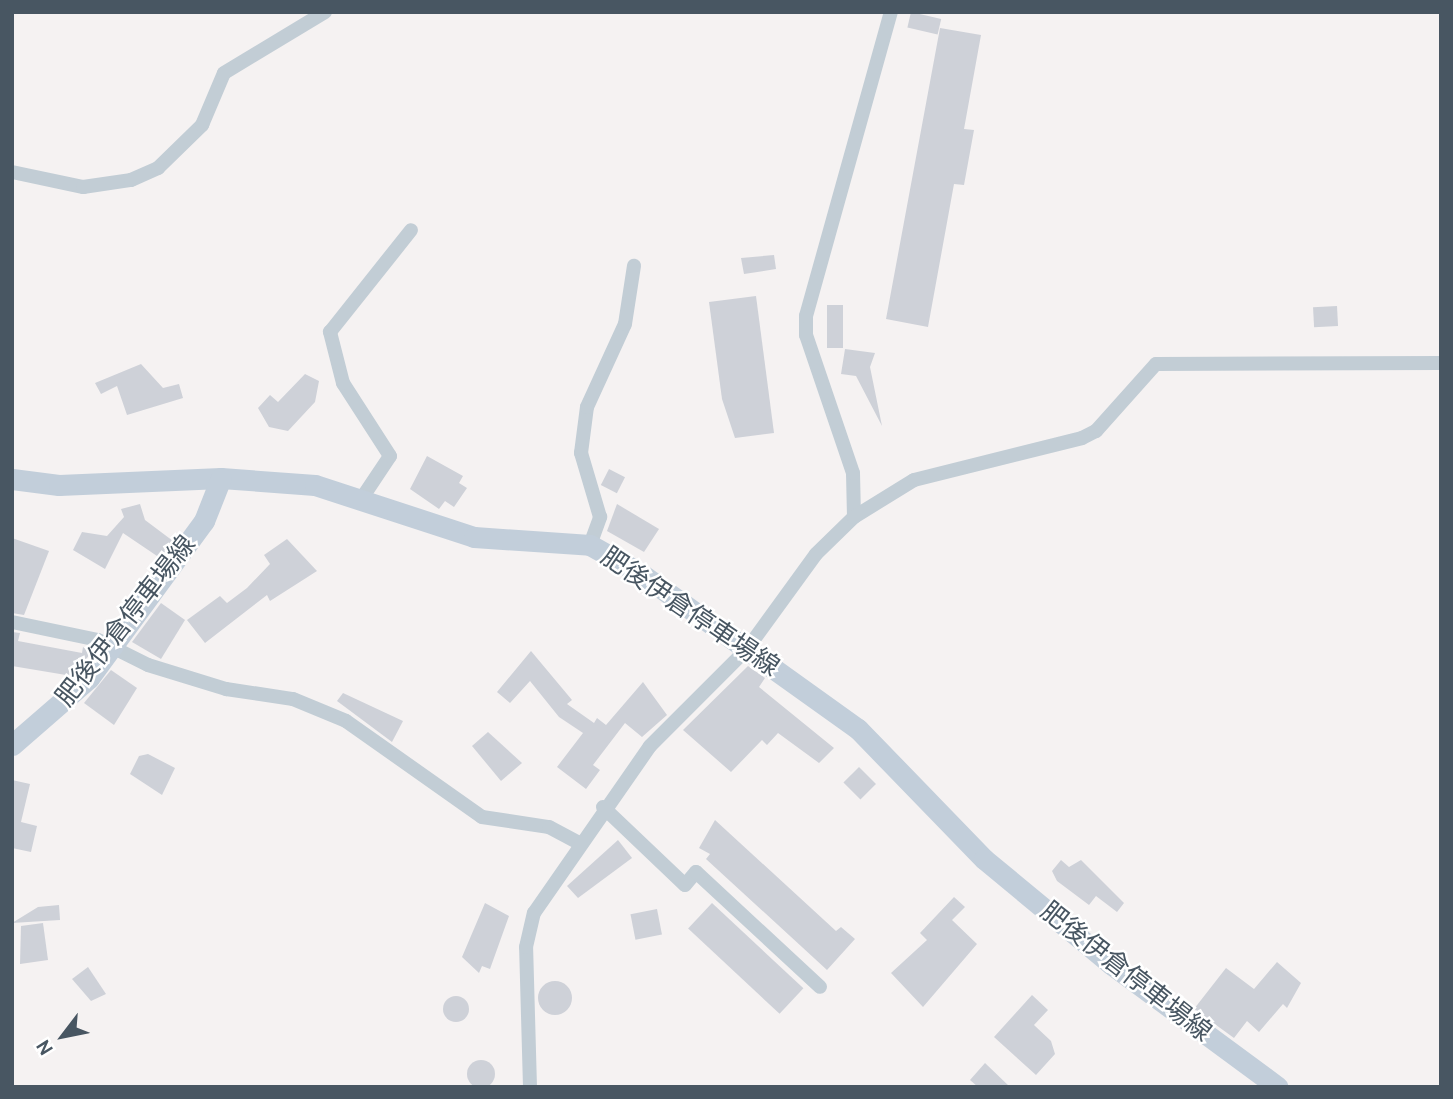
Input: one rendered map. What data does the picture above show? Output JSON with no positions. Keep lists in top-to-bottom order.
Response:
{
  "streets": {
    "main road": ["肥後伊倉停車場線"]
  },
  "north": "bottom left"
}
